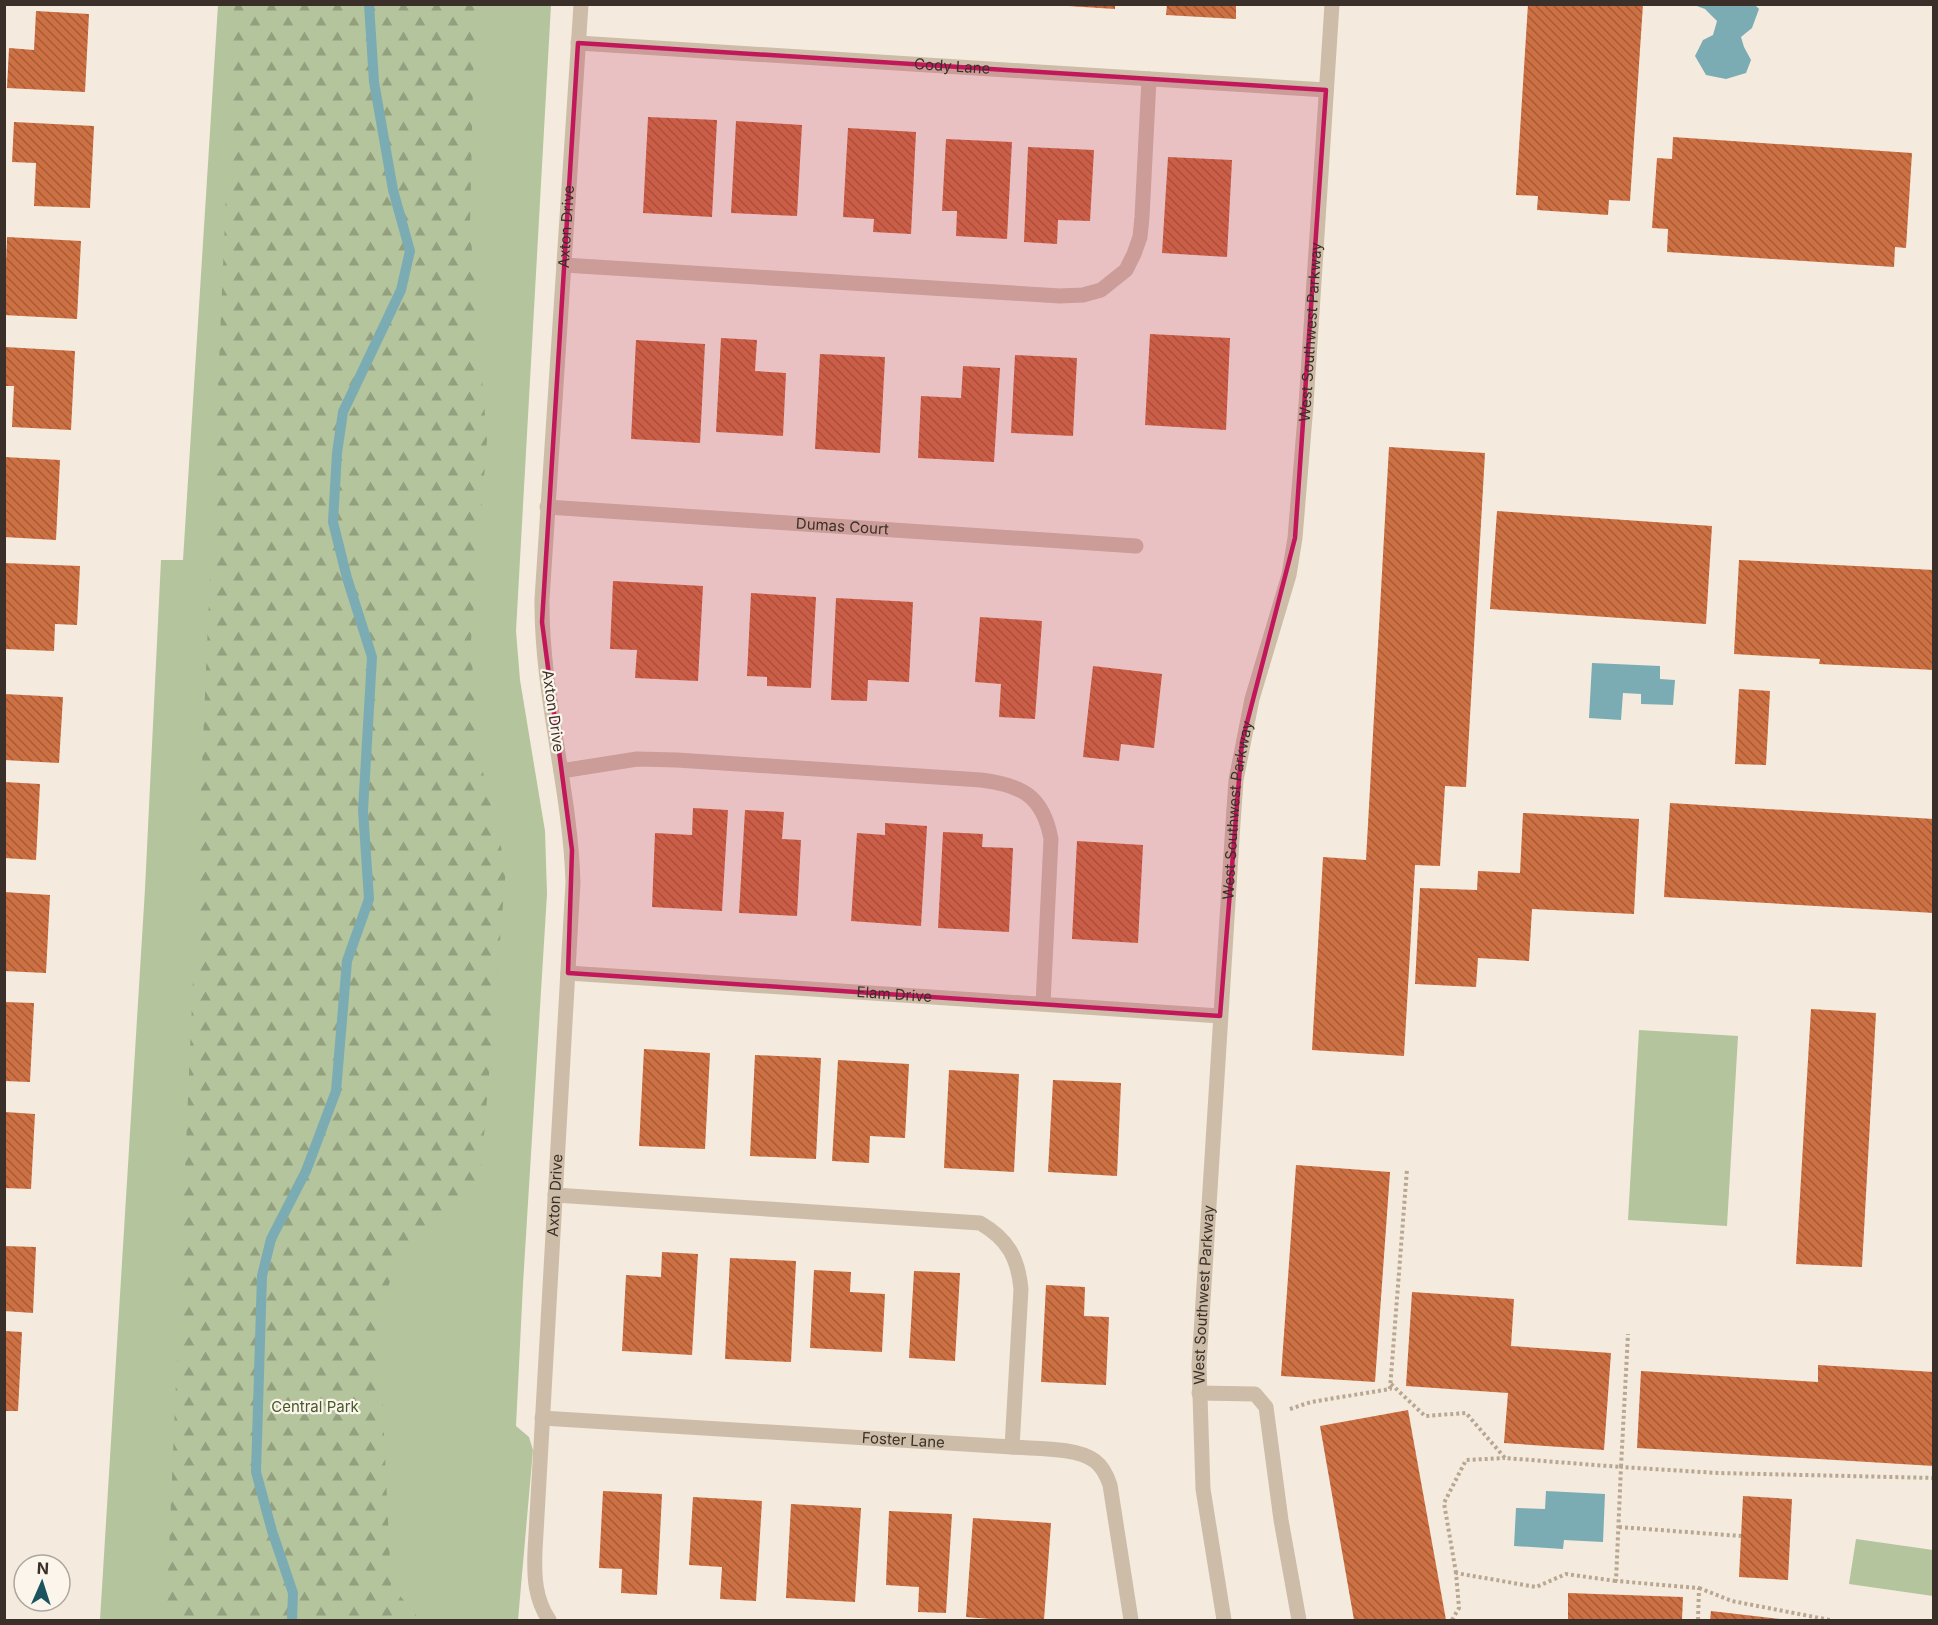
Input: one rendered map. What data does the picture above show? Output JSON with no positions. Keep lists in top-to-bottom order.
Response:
{
  "streets": {
    "street": [
      "Cody Lane",
      "Axton Drive",
      "West Southwest Parkway",
      "Dumas Court",
      "Elam Drive",
      "Foster Lane"
    ]
  },
  "crossings": [
    ["Cody Lane", "Axton Drive"],
    ["Cody Lane", "West Southwest Parkway"],
    ["Axton Drive", "Dumas Court"],
    ["Axton Drive", "Elam Drive"],
    ["Axton Drive", "Foster Lane"],
    ["West Southwest Parkway", "Elam Drive"]
  ],
  "parks": ["Central Park"],
  "north": "top"
}
